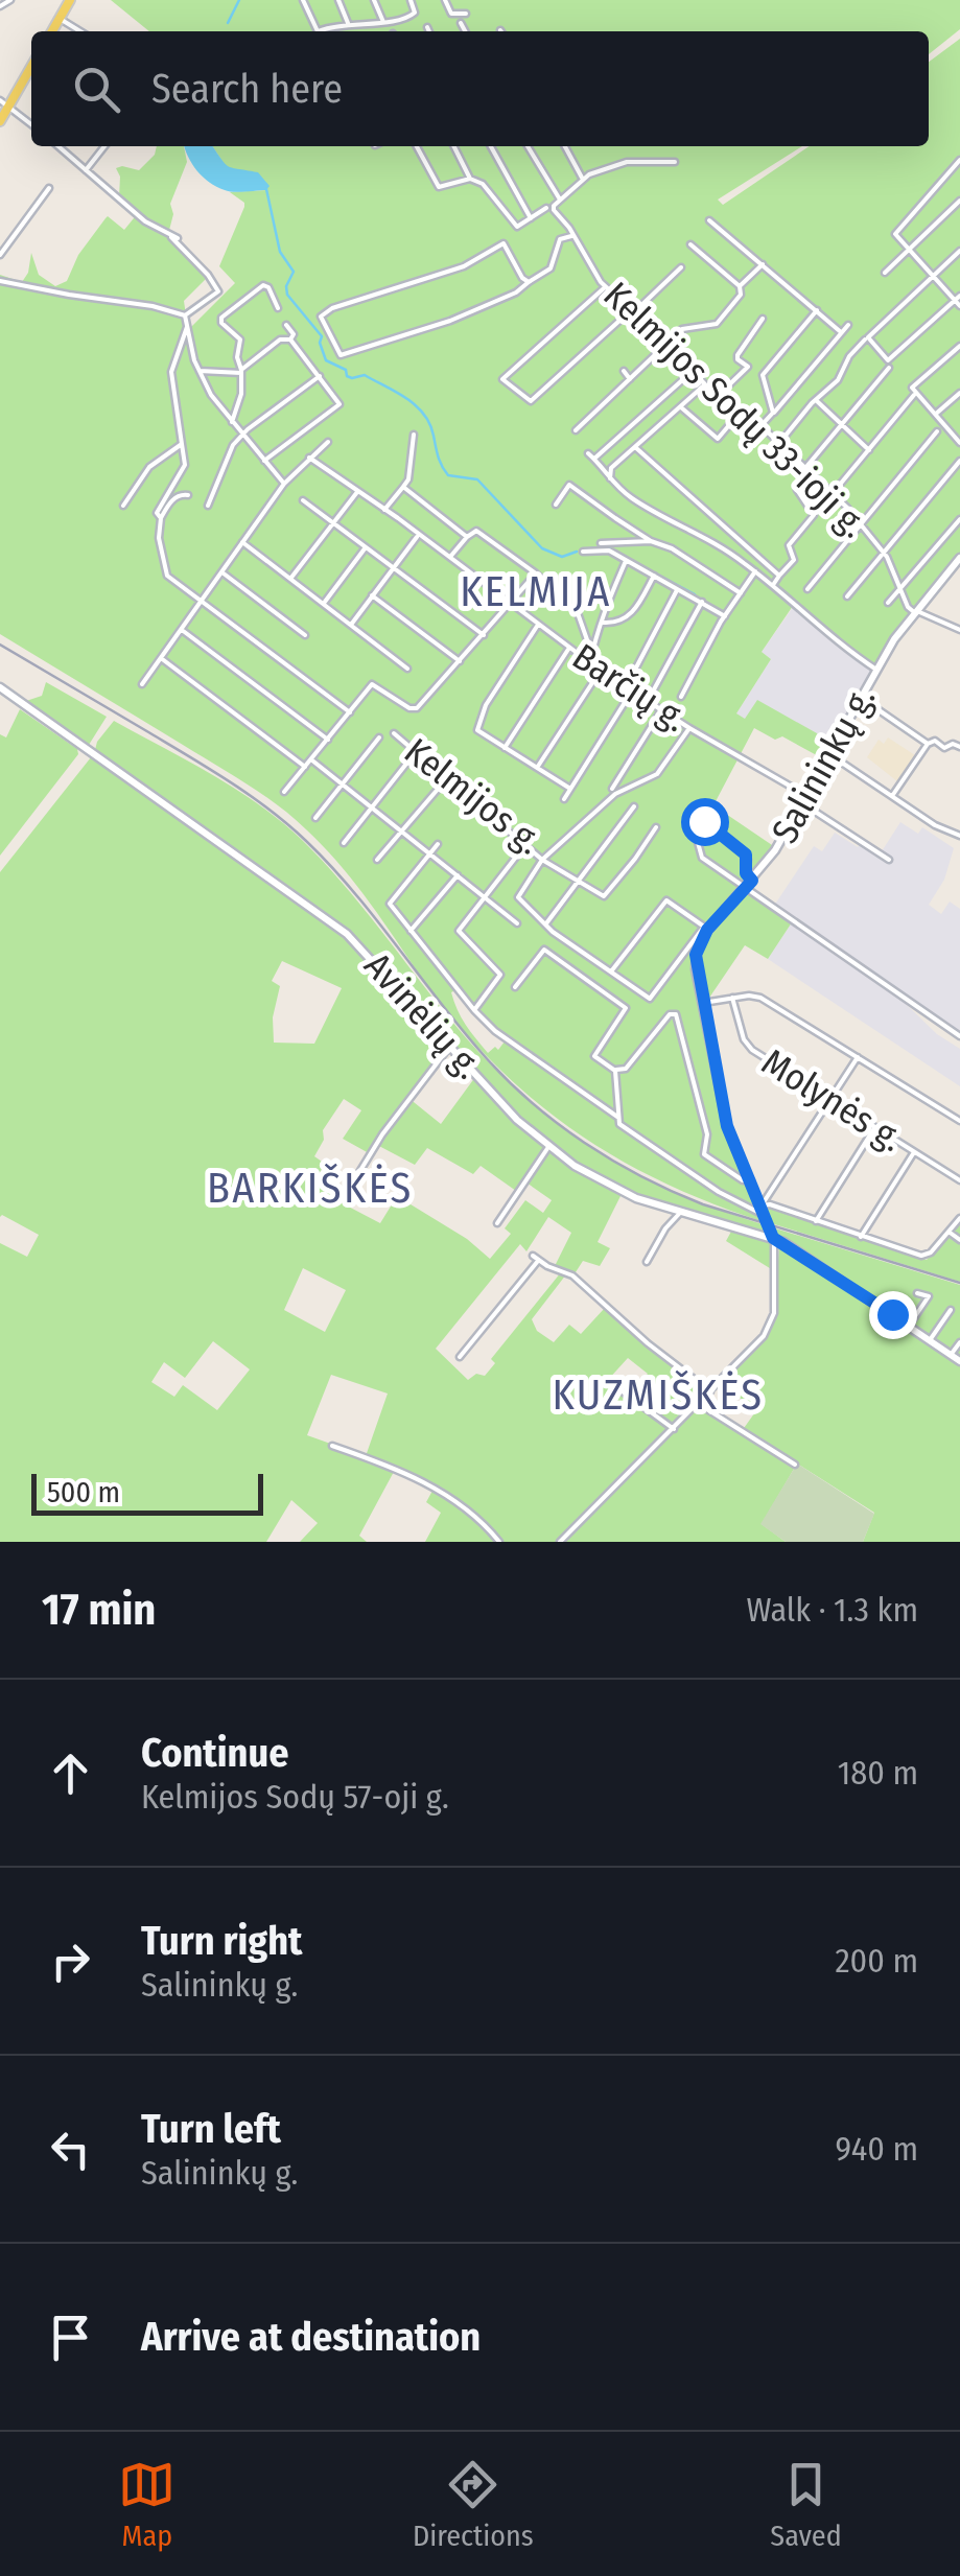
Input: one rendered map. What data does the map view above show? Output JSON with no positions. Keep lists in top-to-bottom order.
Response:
{
  "streets": {
    "main road": ["Salininkų g.", "Avinėlių g."],
    "street": [
      "Kelmijos Sodų 33-ioji g.",
      "Barčių g.",
      "Kelmijos g.",
      "Molynės g."
    ]
  },
  "crossings": [
    ["Kelmijos Sodų 33-ioji g.", "Salininkų g."],
    ["Barčių g.", "Salininkų g."],
    ["Barčių g.", "Kelmijos g."]
  ],
  "districts": ["KELMIJA", "BARKIŠKĖS", "KUZMIŠKĖS"],
  "scale_bar": "500 m",
  "page": {
    "search": "Search here",
    "scale": "500 m",
    "heading": ["17 min", "Walk · 1.3 km"],
    "list": [
      ["Continue", "Kelmijos Sodų 57-oji g.", "180 m"],
      ["Turn right", "Salininkų g.", "200 m"],
      ["Turn left", "Salininkų g.", "940 m"],
      "Arrive at destination"
    ],
    "nav": ["Map", "Directions", "Saved"]
  }
}
